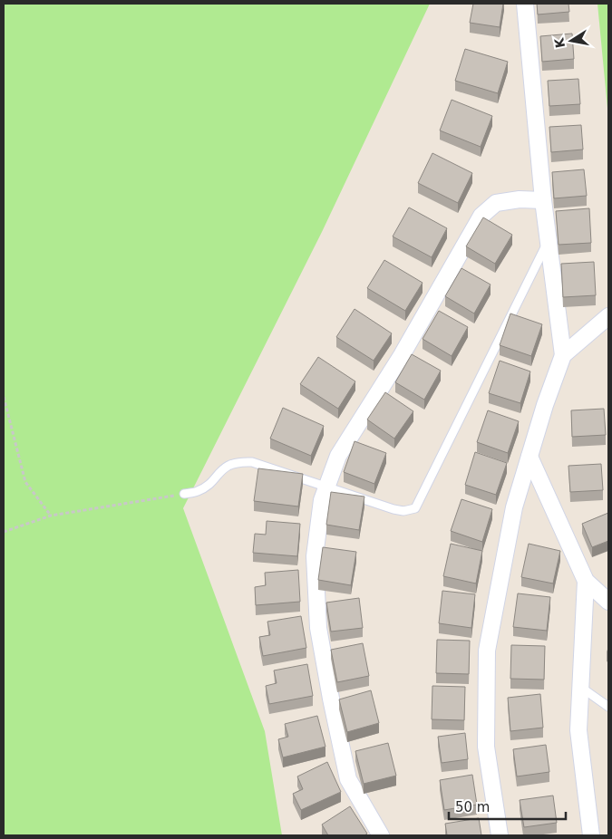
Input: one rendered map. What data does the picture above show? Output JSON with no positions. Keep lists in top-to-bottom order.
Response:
{
  "scale_bar": "50 m",
  "north": "left"
}
